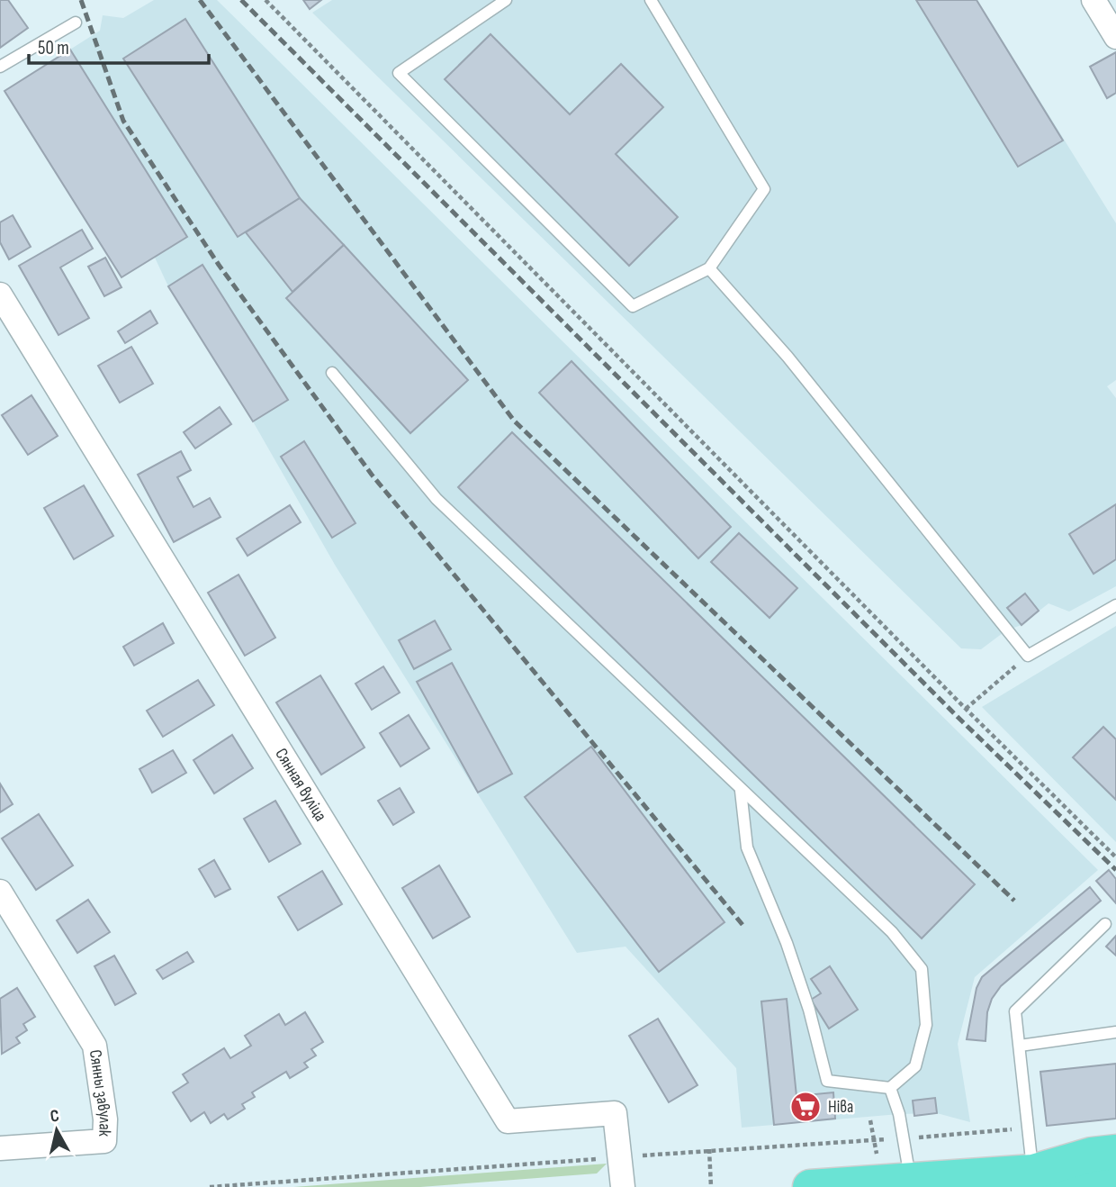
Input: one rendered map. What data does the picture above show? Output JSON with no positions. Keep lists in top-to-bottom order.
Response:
{
  "streets": {
    "street": ["Сянная вуліца", "Сянны завулак"]
  },
  "places": {
    "supermarket": ["Ніва"]
  },
  "scale_bar": "50 m",
  "north": "top"
}
